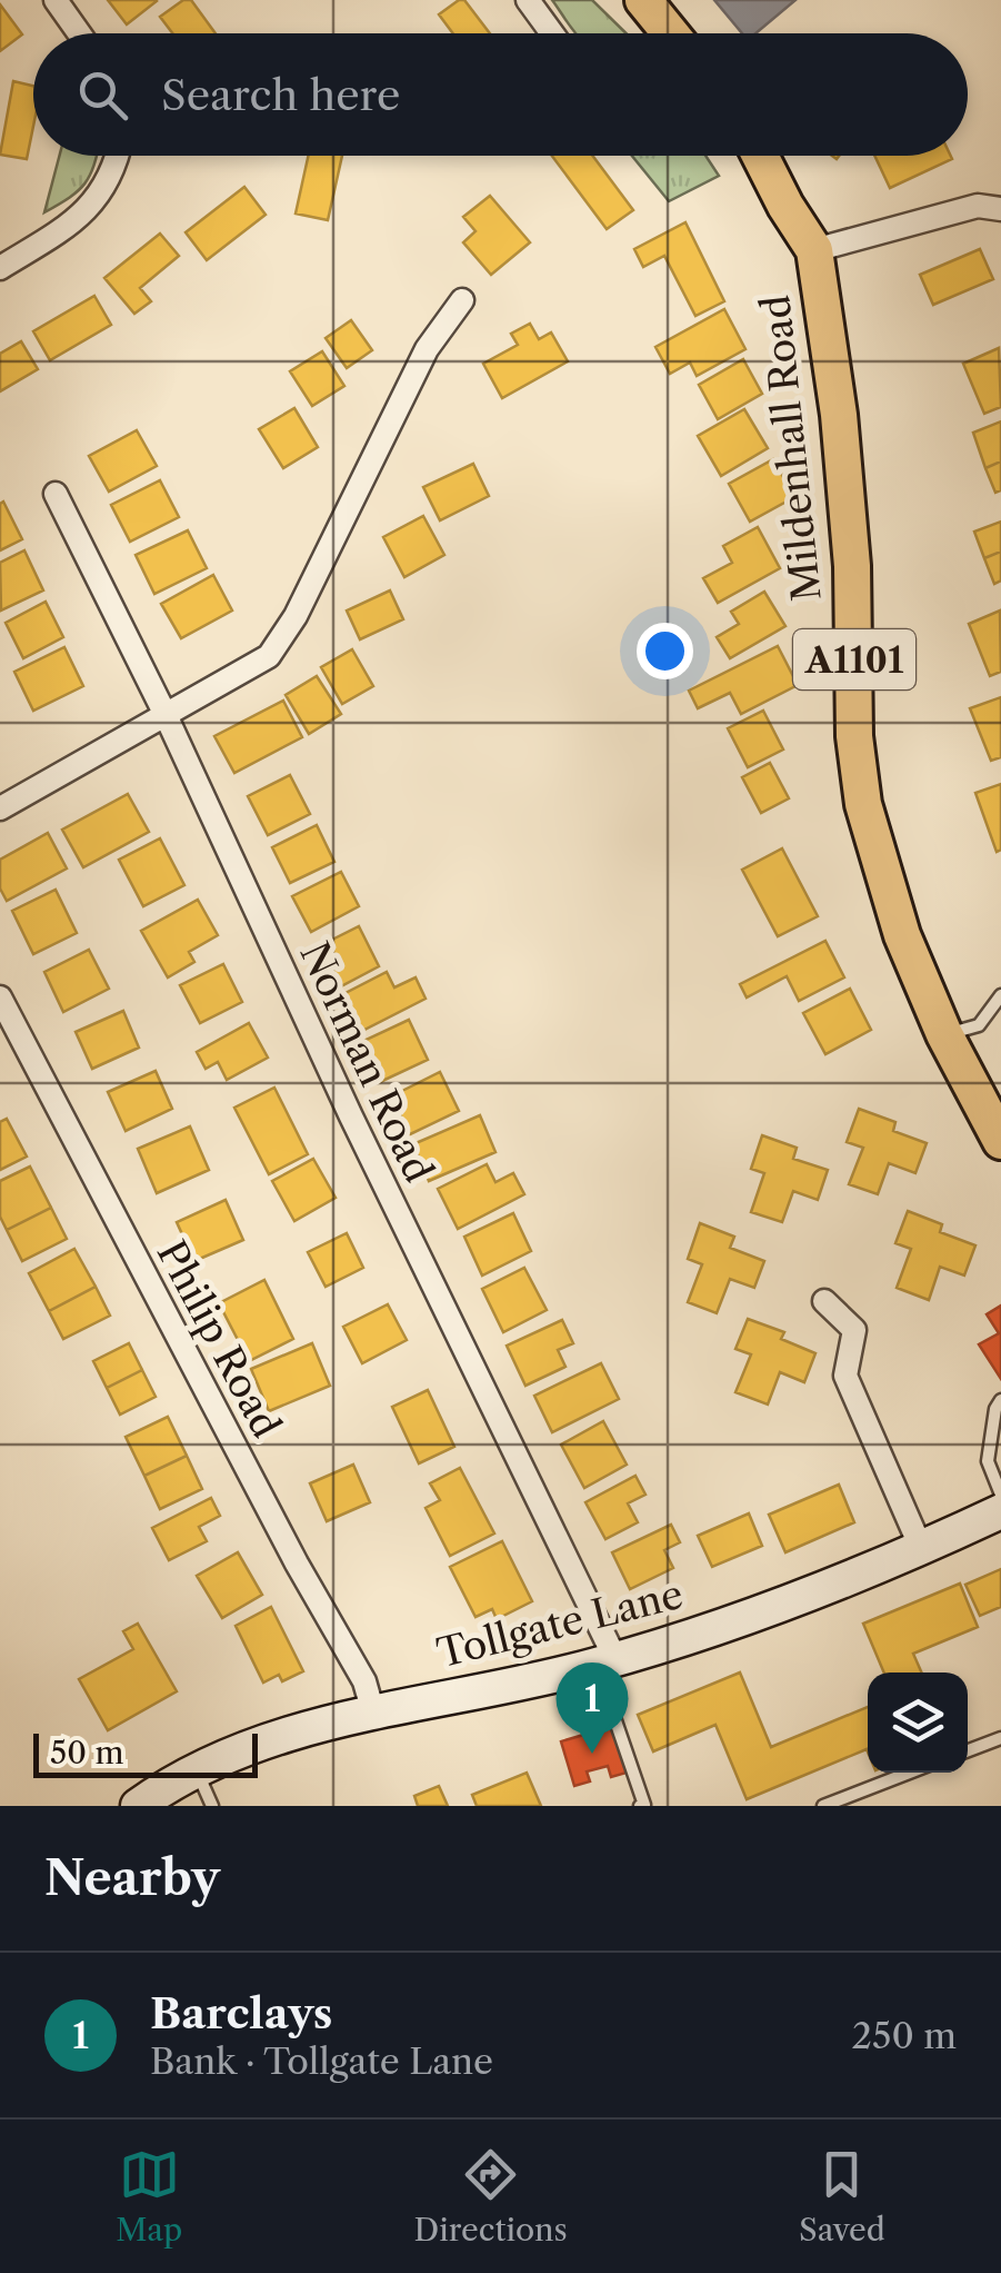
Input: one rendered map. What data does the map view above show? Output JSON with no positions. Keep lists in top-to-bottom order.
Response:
{
  "streets": {
    "main road": ["Mildenhall Road", "A1101"],
    "street": ["Norman Road", "Philip Road", "Tollgate Lane"]
  },
  "crossings": [
    ["Norman Road", "Tollgate Lane"],
    ["Philip Road", "Tollgate Lane"]
  ],
  "scale_bar": "50 m",
  "page": {
    "search": "Search here",
    "pins": "1",
    "scale": "50 m",
    "heading": "Nearby",
    "list": [
      {
        "mark": "1",
        "name": "Barclays",
        "note": "Bank · Tollgate Lane",
        "value": "250 m"
      }
    ],
    "nav": ["Map", "Directions", "Saved"]
  }
}
